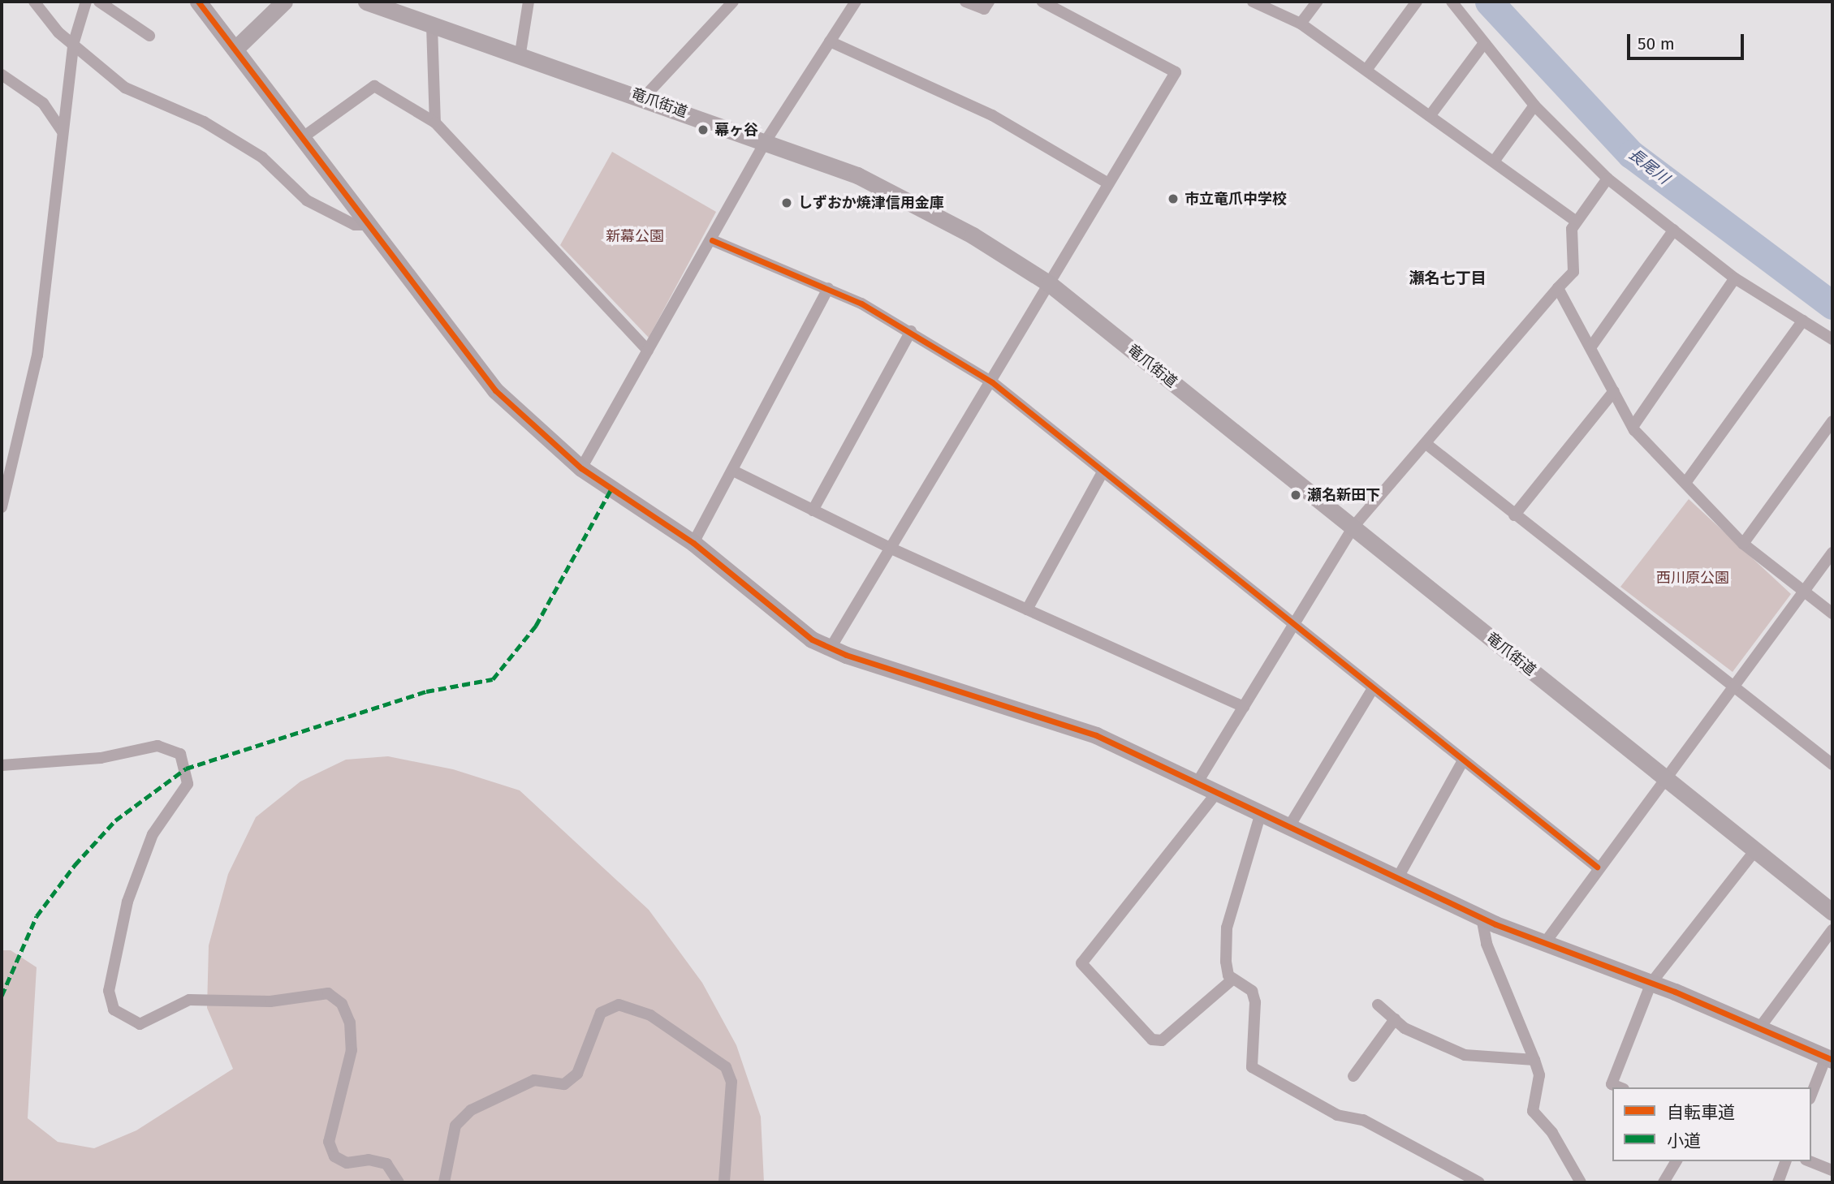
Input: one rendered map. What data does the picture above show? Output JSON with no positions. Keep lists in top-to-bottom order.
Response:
{
  "streets": {
    "street": ["竜爪街道"]
  },
  "districts": ["瀬名七丁目"],
  "water": ["長尾川"],
  "parks": ["新幕公園", "西川原公園"],
  "places": [
    "幕ヶ谷",
    "市立竜爪中学校",
    "しずおか焼津信用金庫",
    "瀬名新田下"
  ],
  "legend": ["自転車道", "小道"],
  "scale_bar": "50 m"
}
